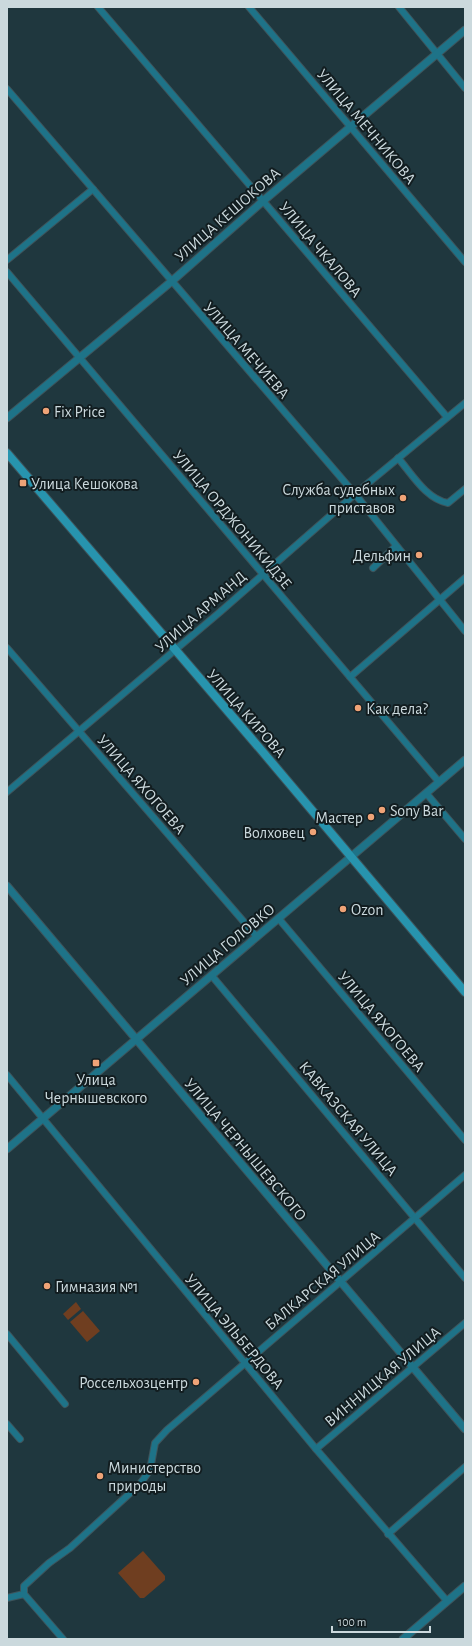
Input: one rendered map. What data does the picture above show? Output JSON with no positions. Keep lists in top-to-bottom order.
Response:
{
  "streets": {
    "main road": ["УЛИЦА КИРОВА"],
    "street": [
      "УЛИЦА МЕЧНИКОВА",
      "УЛИЦА КЕШОКОВА",
      "УЛИЦА ЧКАЛОВА",
      "УЛИЦА МЕЧИЕВА",
      "УЛИЦА ОРДЖОНИКИДЗЕ",
      "УЛИЦА АРМАНД",
      "УЛИЦА ЯХОГОЕВА",
      "УЛИЦА ГОЛОВКО",
      "КАВКАЗСКАЯ УЛИЦА",
      "УЛИЦА ЧЕРНЫШЕВСКОГО",
      "БАЛКАРСКАЯ УЛИЦА",
      "УЛИЦА ЭЛЬБЕРДОВА",
      "ВИННИЦКАЯ УЛИЦА"
    ]
  },
  "crossings": [
    ["УЛИЦА МЕЧНИКОВА", "УЛИЦА КЕШОКОВА"],
    ["УЛИЦА КЕШОКОВА", "УЛИЦА ЧКАЛОВА"],
    ["УЛИЦА КЕШОКОВА", "УЛИЦА МЕЧИЕВА"],
    ["УЛИЦА КЕШОКОВА", "УЛИЦА ОРДЖОНИКИДЗЕ"],
    ["УЛИЦА ЧКАЛОВА", "УЛИЦА АРМАНД"],
    ["УЛИЦА МЕЧИЕВА", "УЛИЦА АРМАНД"],
    ["УЛИЦА ОРДЖОНИКИДЗЕ", "УЛИЦА АРМАНД"],
    ["УЛИЦА ОРДЖОНИКИДЗЕ", "УЛИЦА ГОЛОВКО"],
    ["УЛИЦА АРМАНД", "УЛИЦА КИРОВА"],
    ["УЛИЦА АРМАНД", "УЛИЦА ЯХОГОЕВА"],
    ["УЛИЦА КИРОВА", "УЛИЦА ГОЛОВКО"],
    ["УЛИЦА ЯХОГОЕВА", "УЛИЦА ГОЛОВКО"],
    ["УЛИЦА ГОЛОВКО", "КАВКАЗСКАЯ УЛИЦА"],
    ["УЛИЦА ГОЛОВКО", "УЛИЦА ЧЕРНЫШЕВСКОГО"],
    ["УЛИЦА ГОЛОВКО", "УЛИЦА ЭЛЬБЕРДОВА"],
    ["КАВКАЗСКАЯ УЛИЦА", "БАЛКАРСКАЯ УЛИЦА"],
    ["УЛИЦА ЧЕРНЫШЕВСКОГО", "БАЛКАРСКАЯ УЛИЦА"],
    ["УЛИЦА ЧЕРНЫШЕВСКОГО", "ВИННИЦКАЯ УЛИЦА"],
    ["БАЛКАРСКАЯ УЛИЦА", "УЛИЦА ЭЛЬБЕРДОВА"],
    ["УЛИЦА ЭЛЬБЕРДОВА", "ВИННИЦКАЯ УЛИЦА"]
  ],
  "places": {
    "other": [
      "Fix Price",
      "Служба судебных приставов",
      "Дельфин",
      "Как дела?",
      "Sony Bar",
      "Мастер",
      "Волховец",
      "Ozon",
      "Гимназия №1",
      "Россельхозцентр",
      "Министерство природы"
    ],
    "transit": ["Улица Кешокова", "Улица Чернышевского"]
  },
  "scale_bar": "100 m"
}
